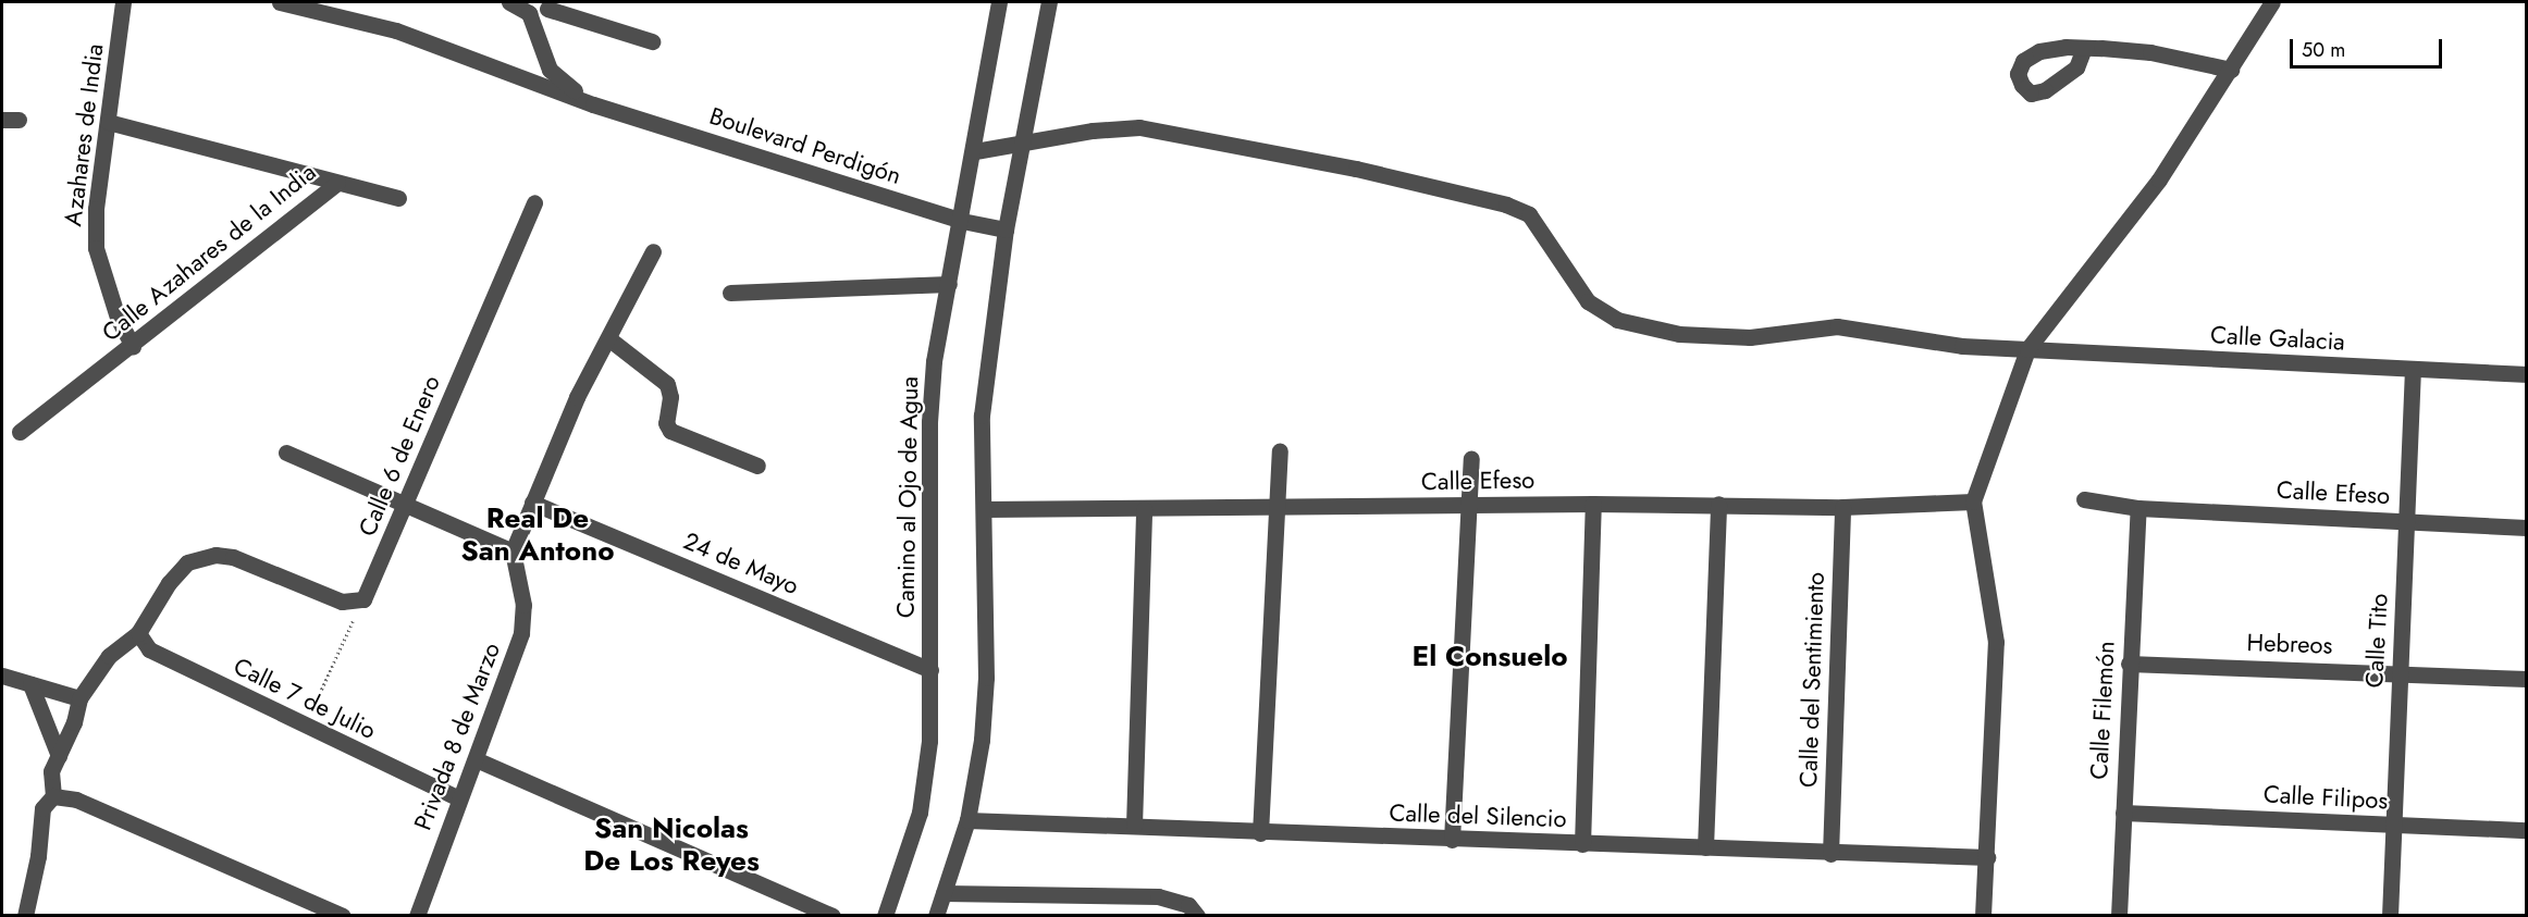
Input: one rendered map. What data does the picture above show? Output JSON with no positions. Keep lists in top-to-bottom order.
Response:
{
  "streets": {
    "street": [
      "Azahares de India",
      "Boulevard Perdigón",
      "Calle Azahares de la India",
      "Calle Galacia",
      "Calle 6 de Enero",
      "Calle Efeso",
      "Camino al Ojo de Agua",
      "24 de Mayo",
      "Calle Tito",
      "Hebreos",
      "Calle del Sentimiento",
      "Calle 7 de Julio",
      "Calle Filemón",
      "Privada 8 de Marzo",
      "Calle Filipos",
      "Calle del Silencio"
    ]
  },
  "crossings": [
    ["Azahares de India", "Calle Azahares de la India"],
    ["Boulevard Perdigón", "Camino al Ojo de Agua"],
    ["Calle Galacia", "Camino al Ojo de Agua"],
    ["Calle Galacia", "Calle Tito"],
    ["Calle Efeso", "Calle Tito"],
    ["Calle Efeso", "Calle del Sentimiento"],
    ["Calle Efeso", "Calle Filemón"],
    ["Camino al Ojo de Agua", "24 de Mayo"],
    ["Calle Tito", "Hebreos"],
    ["Calle Tito", "Calle Filipos"],
    ["Hebreos", "Calle Filemón"],
    ["Calle del Sentimiento", "Calle del Silencio"],
    ["Calle 7 de Julio", "Privada 8 de Marzo"],
    ["Calle Filemón", "Calle Filipos"]
  ],
  "districts": ["Real De San Antono", "El Consuelo", "San Nicolas De Los Reyes"],
  "scale_bar": "50 m"
}
